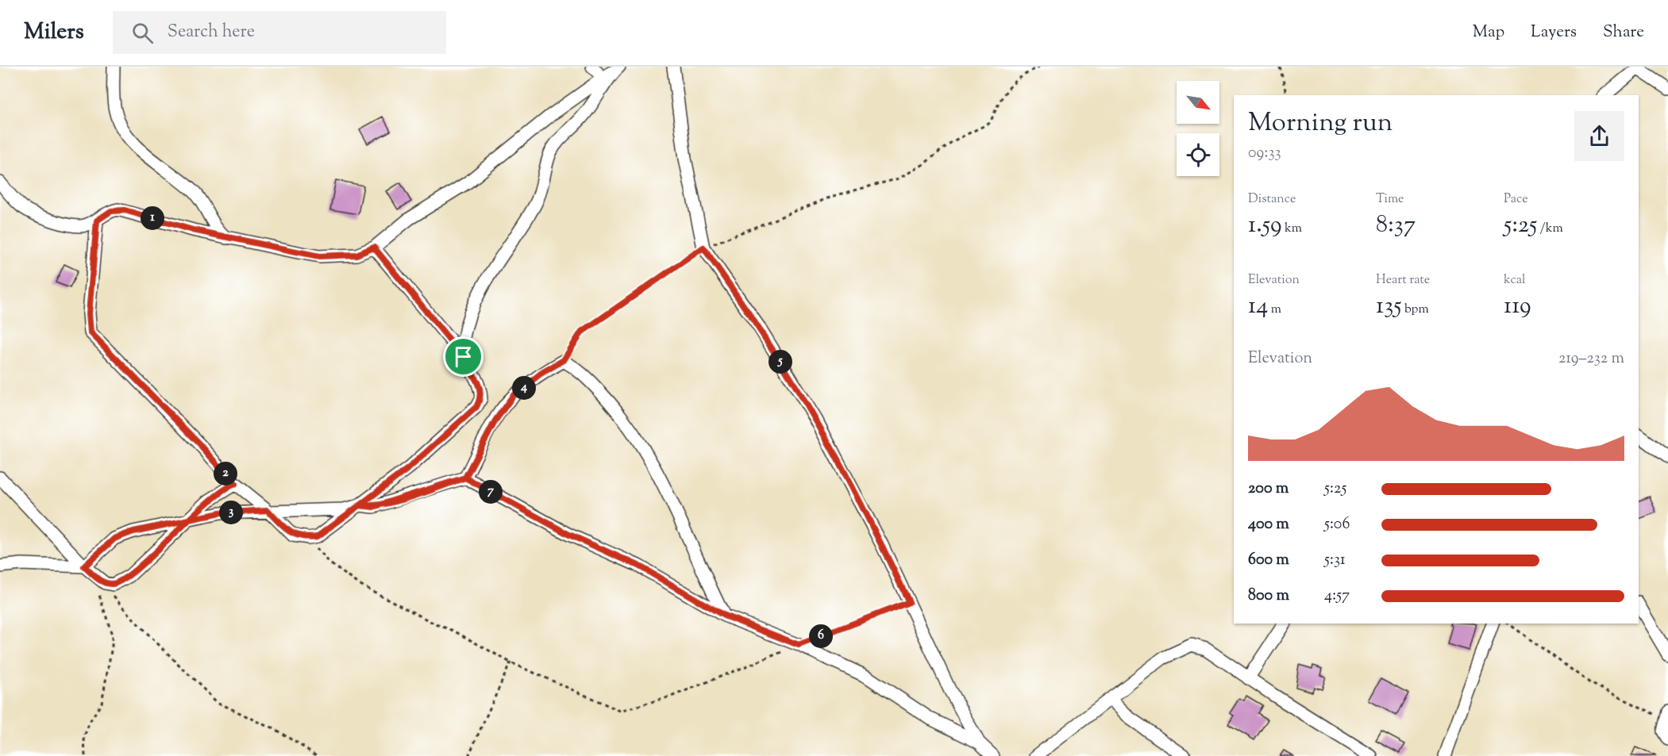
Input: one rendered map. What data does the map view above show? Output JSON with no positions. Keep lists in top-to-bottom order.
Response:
{
  "north": "bottom right",
  "page": {
    "header": "Milers",
    "search": "Search here",
    "nav": ["Map", "Layers", "Share"],
    "heading": ["Morning run", "09:33"],
    "stats": [
      ["Distance", "1.59 km"],
      ["Time", "8:37"],
      ["Pace", "5:25 /km"],
      ["Elevation", "14 m"],
      ["Heart rate", "135 bpm"],
      ["kcal", "119"]
    ],
    "pins": [
      "1",
      "5",
      "4",
      "2",
      "7",
      "3",
      "6"
    ],
    "chart": ["Elevation", "219–232 m"],
    "list": [
      {
        "name": "200 m",
        "note": "5:25"
      },
      {
        "name": "400 m",
        "note": "5:06"
      },
      {
        "name": "600 m",
        "note": "5:31"
      },
      {
        "name": "800 m",
        "note": "4:57"
      }
    ]
  }
}
